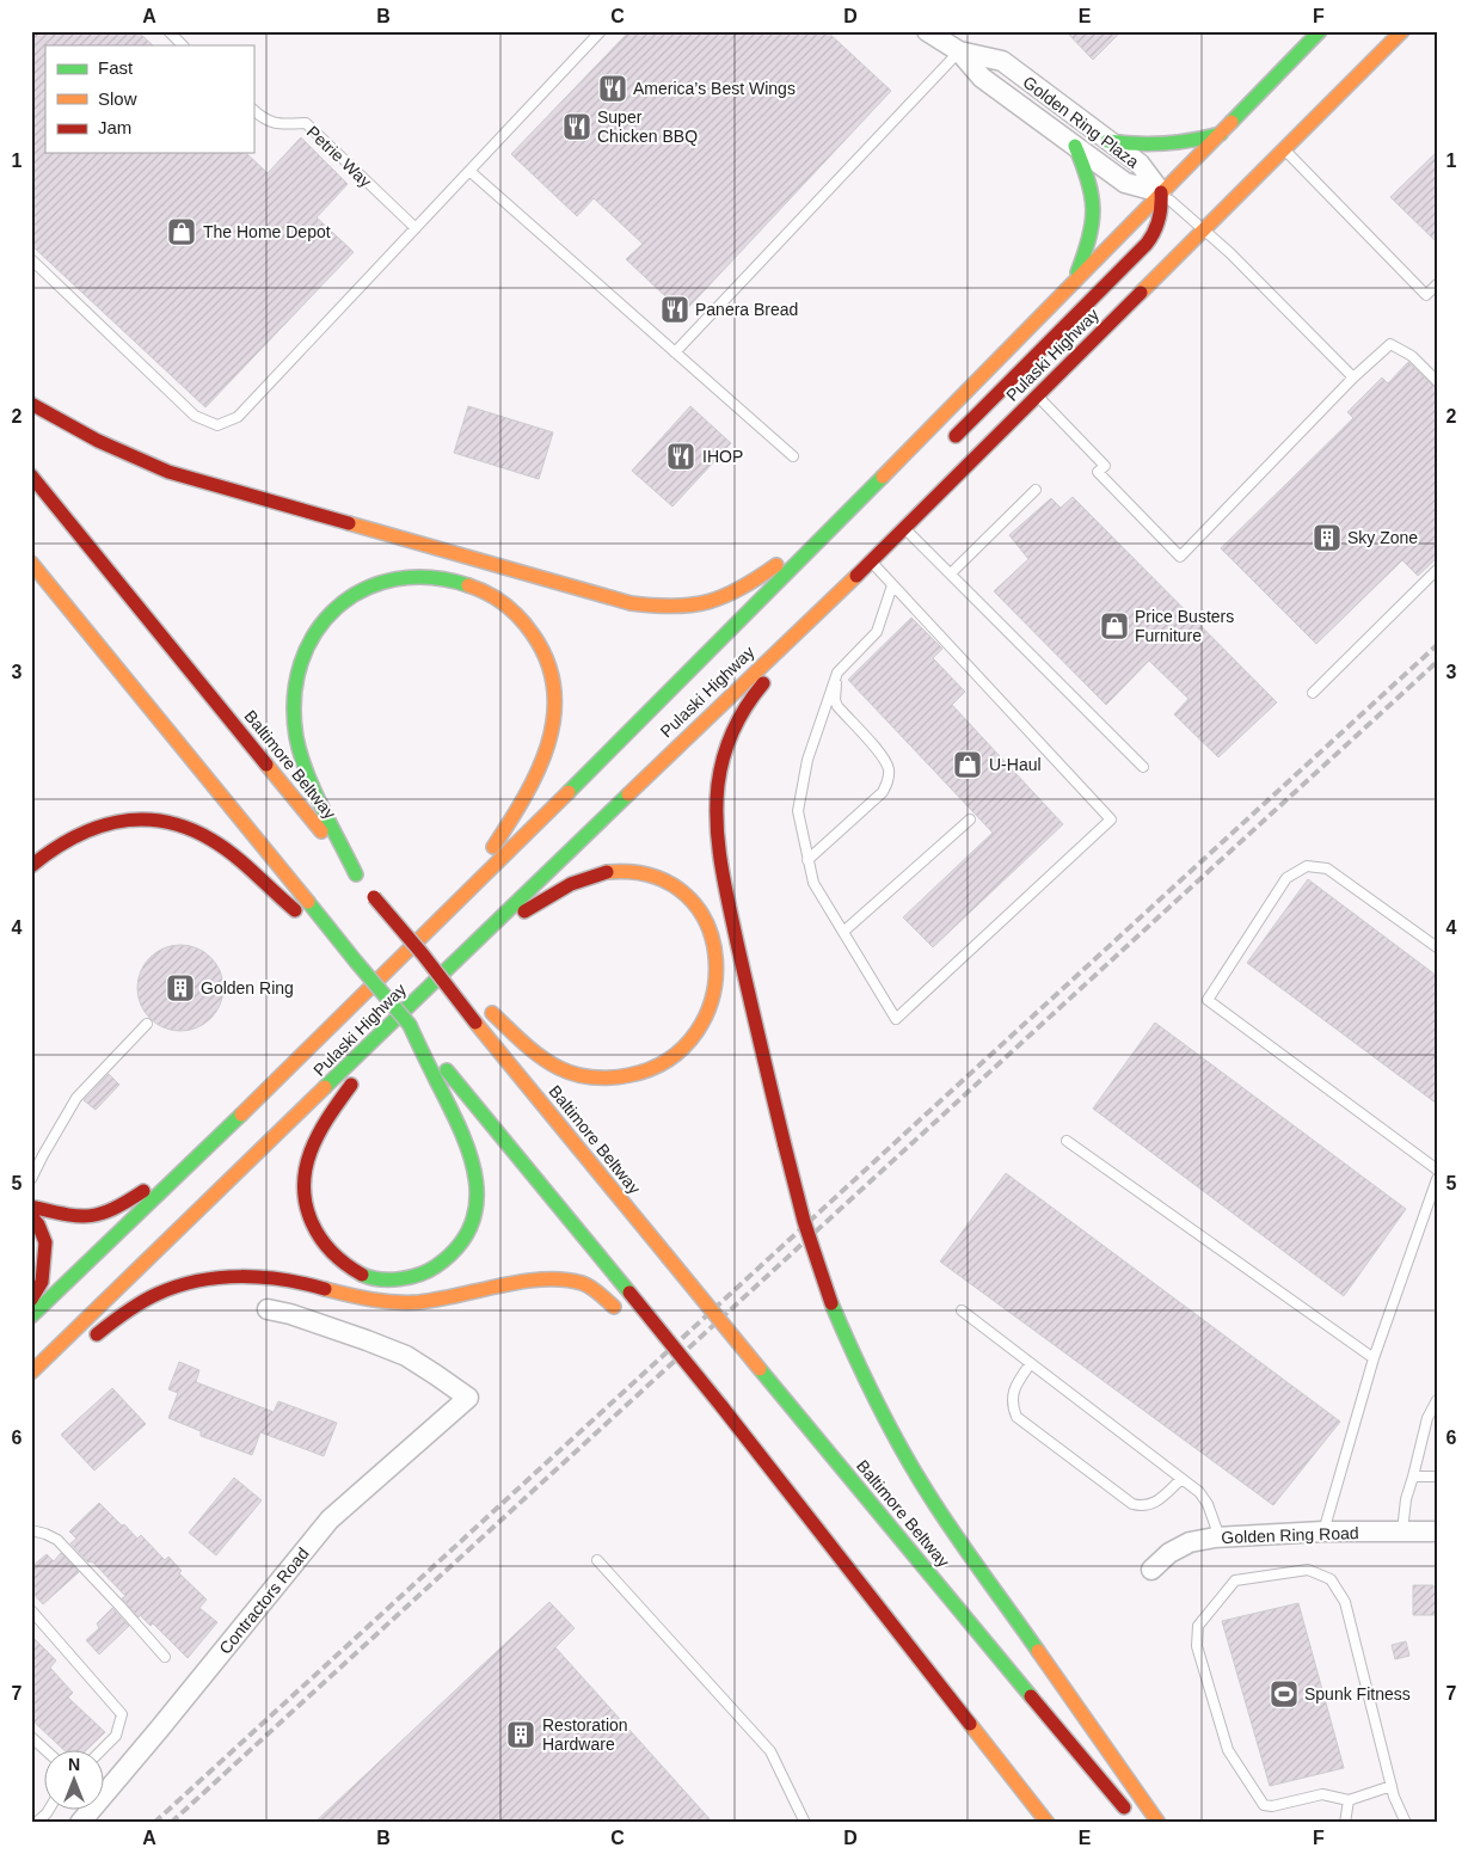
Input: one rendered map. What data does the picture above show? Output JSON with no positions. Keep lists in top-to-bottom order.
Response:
{
  "streets": {
    "highway": ["Pulaski Highway", "Baltimore Beltway"],
    "street": ["Golden Ring Plaza", "Golden Ring Road", "Contractors Road"],
    "lane": ["Petrie Way"]
  },
  "crossings": [
    ["Golden Ring Plaza", "Pulaski Highway"]
  ],
  "places": {
    "restaurant": [
      "America’s Best Wings",
      "Super Chicken BBQ",
      "Panera Bread",
      "IHOP"
    ],
    "shop": ["The Home Depot", "Price Busters Furniture", "U-Haul"],
    "building": ["Sky Zone", "Golden Ring", "Restoration Hardware"],
    "sports": ["Spunk Fitness"]
  },
  "legend": ["Fast", "Slow", "Jam"],
  "north": "top",
  "grid": {
    "columns": [
      "A",
      "B",
      "C",
      "D",
      "E",
      "F"
    ],
    "rows": [
      "1",
      "2",
      "3",
      "4",
      "5",
      "6",
      "7"
    ]
  }
}
